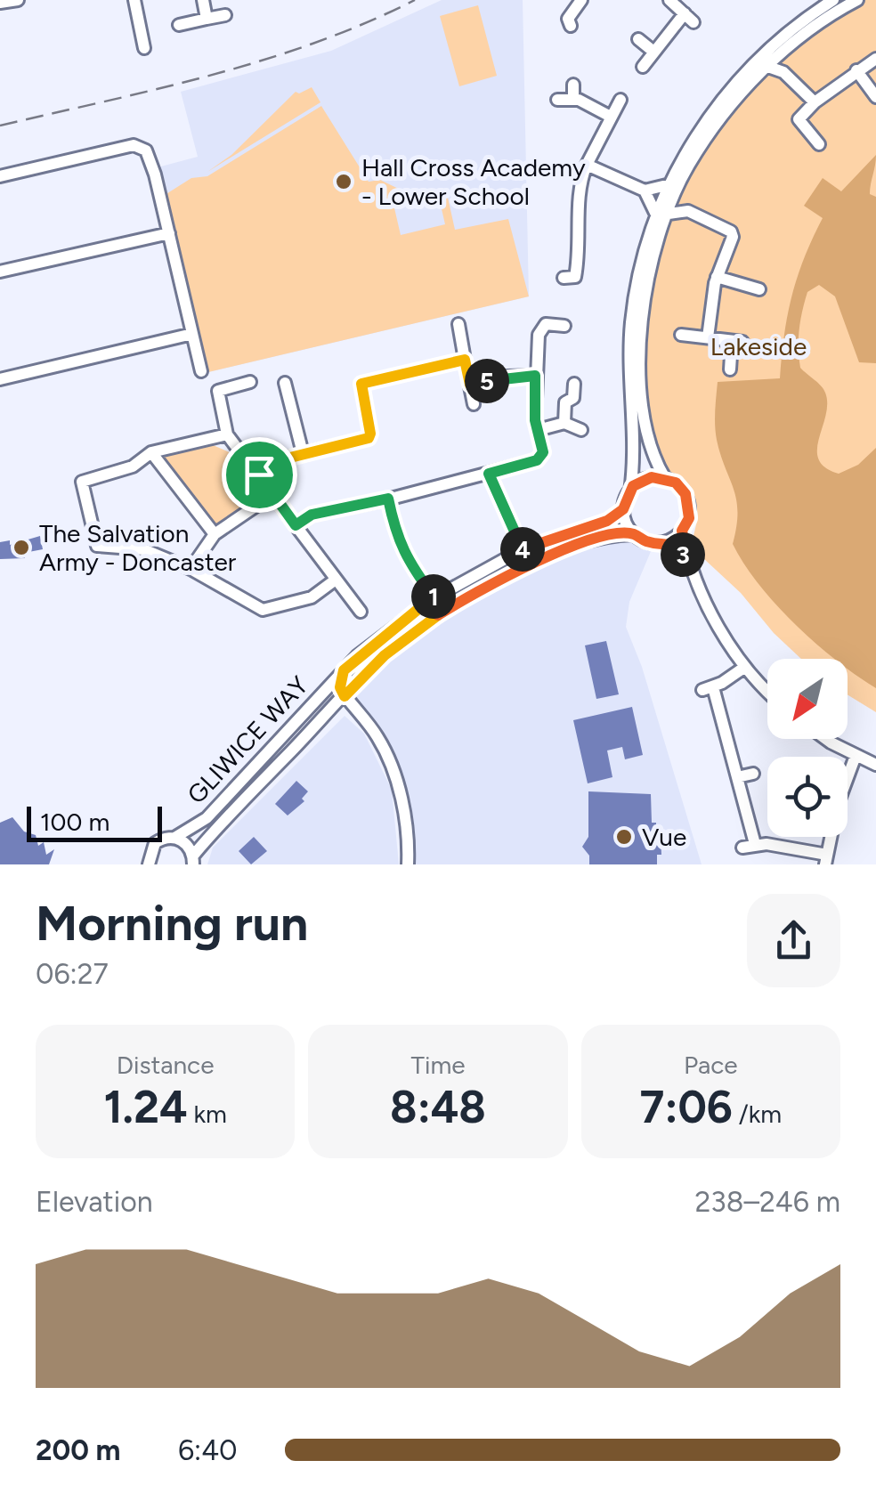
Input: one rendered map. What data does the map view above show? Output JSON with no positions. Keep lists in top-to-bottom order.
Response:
{
  "streets": {
    "street": ["GLIWICE WAY"]
  },
  "parks": ["Lakeside"],
  "places": ["Hall Cross Academy - Lower School", "The Salvation Army - Doncaster", "Vue"],
  "scale_bar": "100 m",
  "north": "bottom left",
  "page": {
    "pins": [
      "5",
      "4",
      "3",
      "1"
    ],
    "scale": "100 m",
    "heading": ["Morning run", "06:27"],
    "stats": [
      ["Distance", "1.24 km"],
      ["Time", "8:48"],
      ["Pace", "7:06 /km"]
    ],
    "chart": ["Elevation", "238–246 m"],
    "list": [
      {
        "name": "200 m",
        "note": "6:40"
      }
    ]
  }
}
